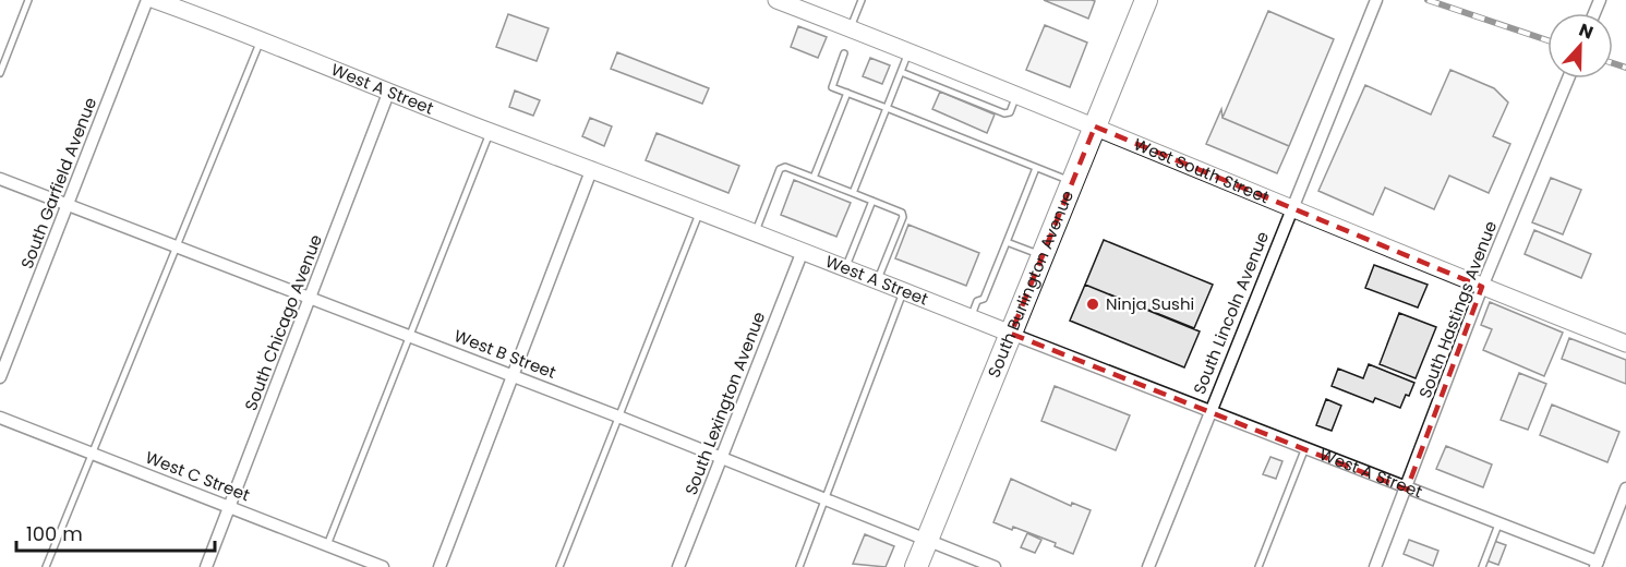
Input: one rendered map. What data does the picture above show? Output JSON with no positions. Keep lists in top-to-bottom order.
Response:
{
  "streets": {
    "highway": ["South Burlington Avenue"],
    "street": [
      "West A Street",
      "West South Street",
      "South Garfield Avenue",
      "South Hastings Avenue",
      "South Lincoln Avenue",
      "South Chicago Avenue",
      "West B Street",
      "South Lexington Avenue",
      "West C Street"
    ]
  },
  "crossings": [
    ["West A Street", "South Burlington Avenue"],
    ["West A Street", "South Hastings Avenue"],
    ["West A Street", "South Lincoln Avenue"],
    ["West A Street", "South Chicago Avenue"],
    ["West A Street", "South Lexington Avenue"],
    ["West South Street", "South Burlington Avenue"],
    ["West South Street", "South Hastings Avenue"],
    ["West South Street", "South Lincoln Avenue"],
    ["South Garfield Avenue", "West B Street"],
    ["South Burlington Avenue", "West B Street"],
    ["South Chicago Avenue", "West B Street"],
    ["South Chicago Avenue", "West C Street"],
    ["West B Street", "South Lexington Avenue"]
  ],
  "places": ["Ninja Sushi"],
  "scale_bar": "100 m",
  "north": "top"
}
